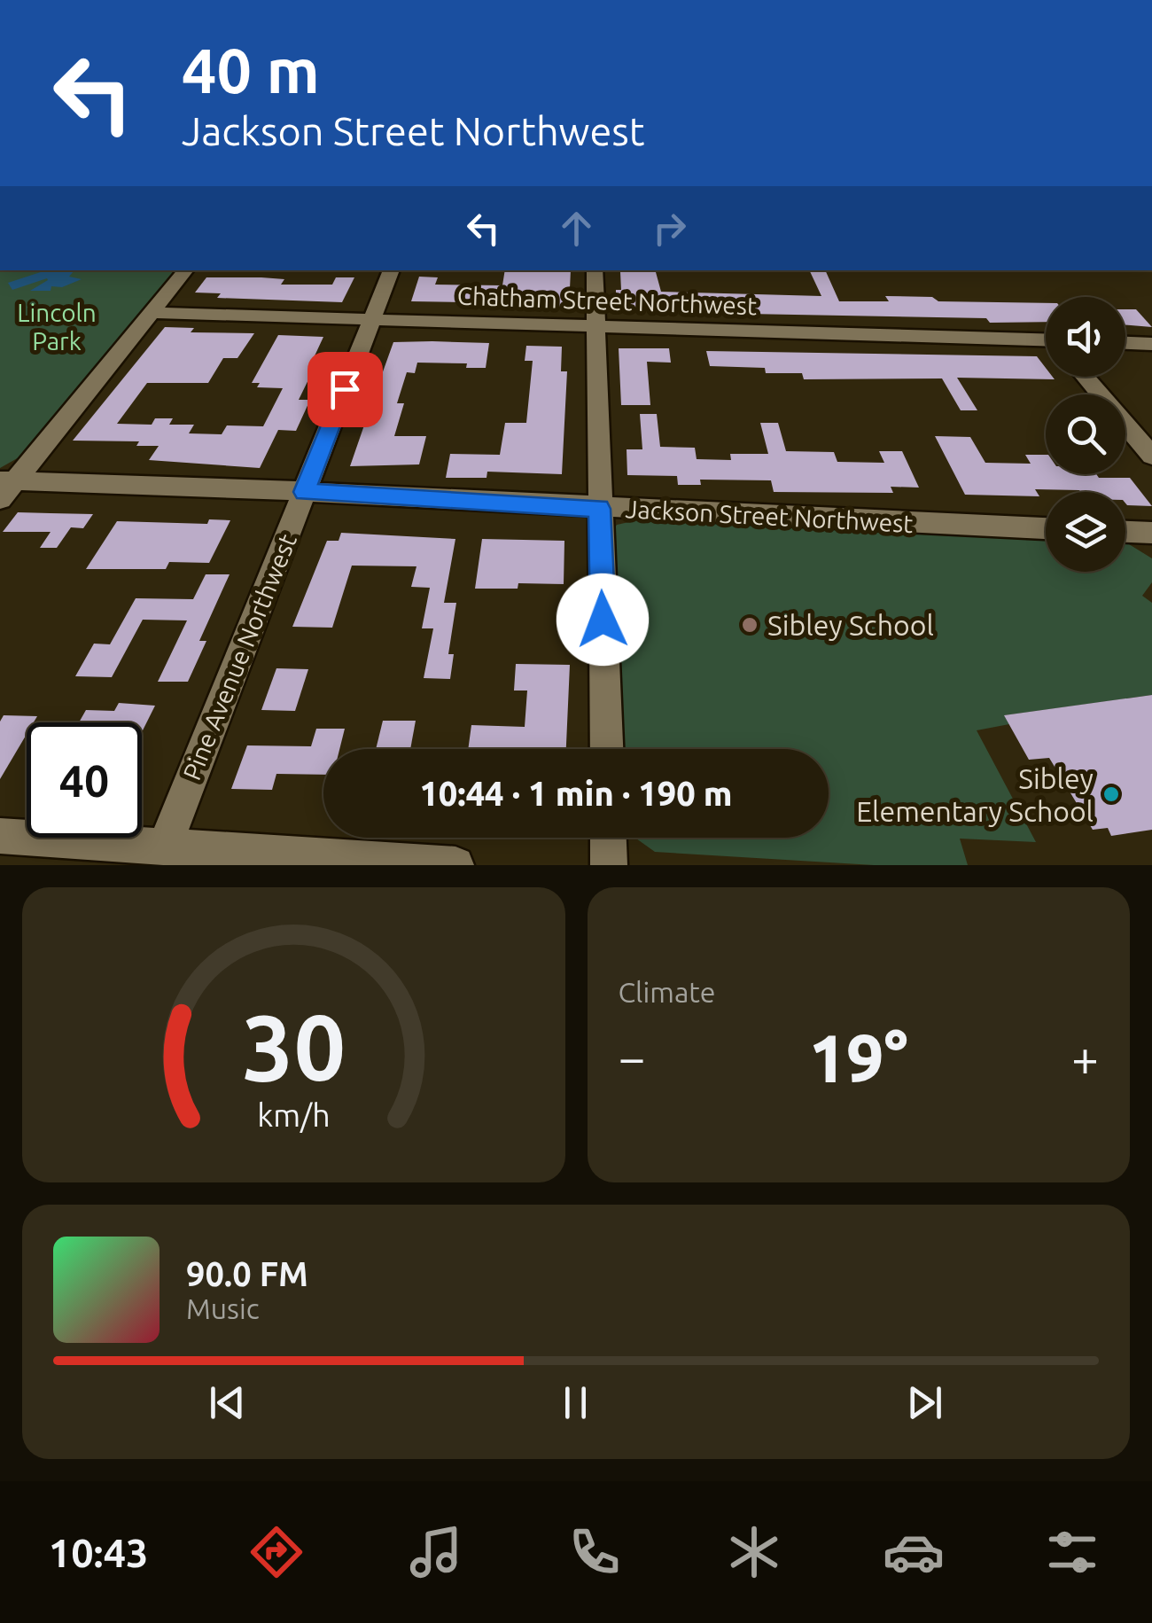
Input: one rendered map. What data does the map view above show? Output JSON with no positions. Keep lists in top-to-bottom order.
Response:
{
  "streets": {
    "street": ["Chatham Street Northwest", "Jackson Street Northwest", "Pine Avenue Northwest"]
  },
  "crossings": [
    ["Chatham Street Northwest", "Pine Avenue Northwest"],
    ["Jackson Street Northwest", "Pine Avenue Northwest"]
  ],
  "parks": ["Lincoln Park"],
  "places": ["Sibley School", "Sibley Elementary School"],
  "page": {
    "turn": ["40 m", "Jackson Street Northwest"],
    "limit": "40",
    "trip": "10:44 · 1 min · 190 m",
    "tile": "Climate",
    "heat": ["−", "19°", "+"],
    "song": ["90.0 FM", "Music"],
    "tabs": "10:43",
    "gauge": ["30", "km/h"]
  }
}
